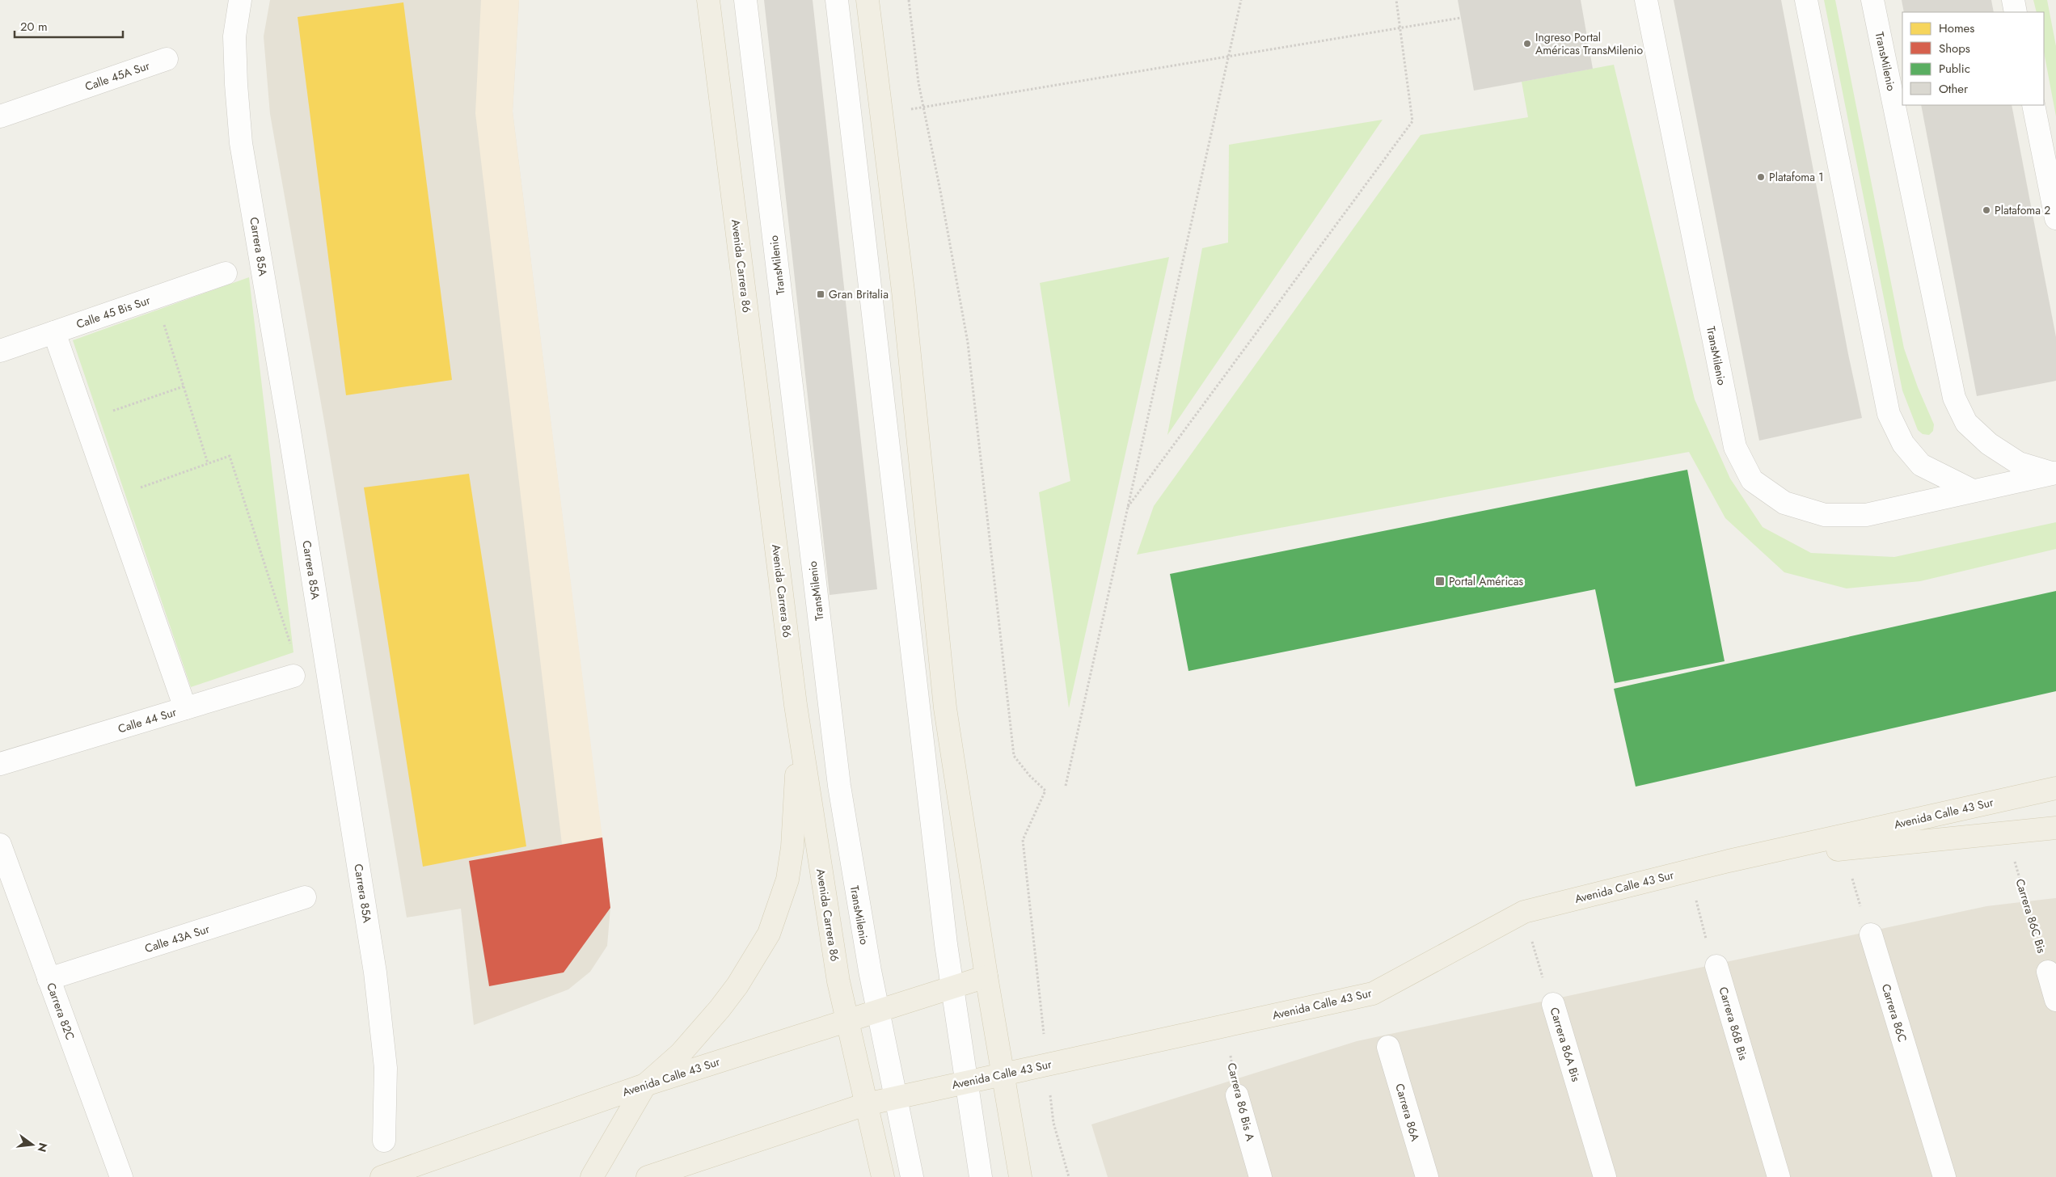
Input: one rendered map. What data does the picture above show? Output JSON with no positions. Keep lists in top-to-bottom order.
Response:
{
  "streets": {
    "main road": ["Avenida Carrera 86", "Avenida Calle 43 Sur"],
    "street": [
      "TransMilenio",
      "Calle 45A Sur",
      "Carrera 85A",
      "Calle 45 Bis Sur",
      "Calle 44 Sur",
      "Calle 43A Sur",
      "Carrera 82C",
      "Carrera 86C",
      "Carrera 86B Bis",
      "Carrera 86A Bis",
      "Carrera 86 Bis A",
      "Carrera 86A"
    ],
    "path": ["Carrera 86C Bis"]
  },
  "crossings": [
    ["TransMilenio", "Avenida Calle 43 Sur"],
    ["Avenida Carrera 86", "Avenida Calle 43 Sur"],
    ["Avenida Calle 43 Sur", "Carrera 86A Bis"],
    ["Avenida Calle 43 Sur", "Carrera 86 Bis A"],
    ["Calle 43A Sur", "Carrera 82C"]
  ],
  "places": {
    "other": ["Ingreso Portal Américas TransMilenio", "Platafoma 1", "Platafoma 2"],
    "transit": ["Gran Britalia", "Portal Américas"]
  },
  "legend": [
    "Homes",
    "Shops",
    "Public",
    "Other"
  ],
  "scale_bar": "20 m",
  "north": "right"
}
